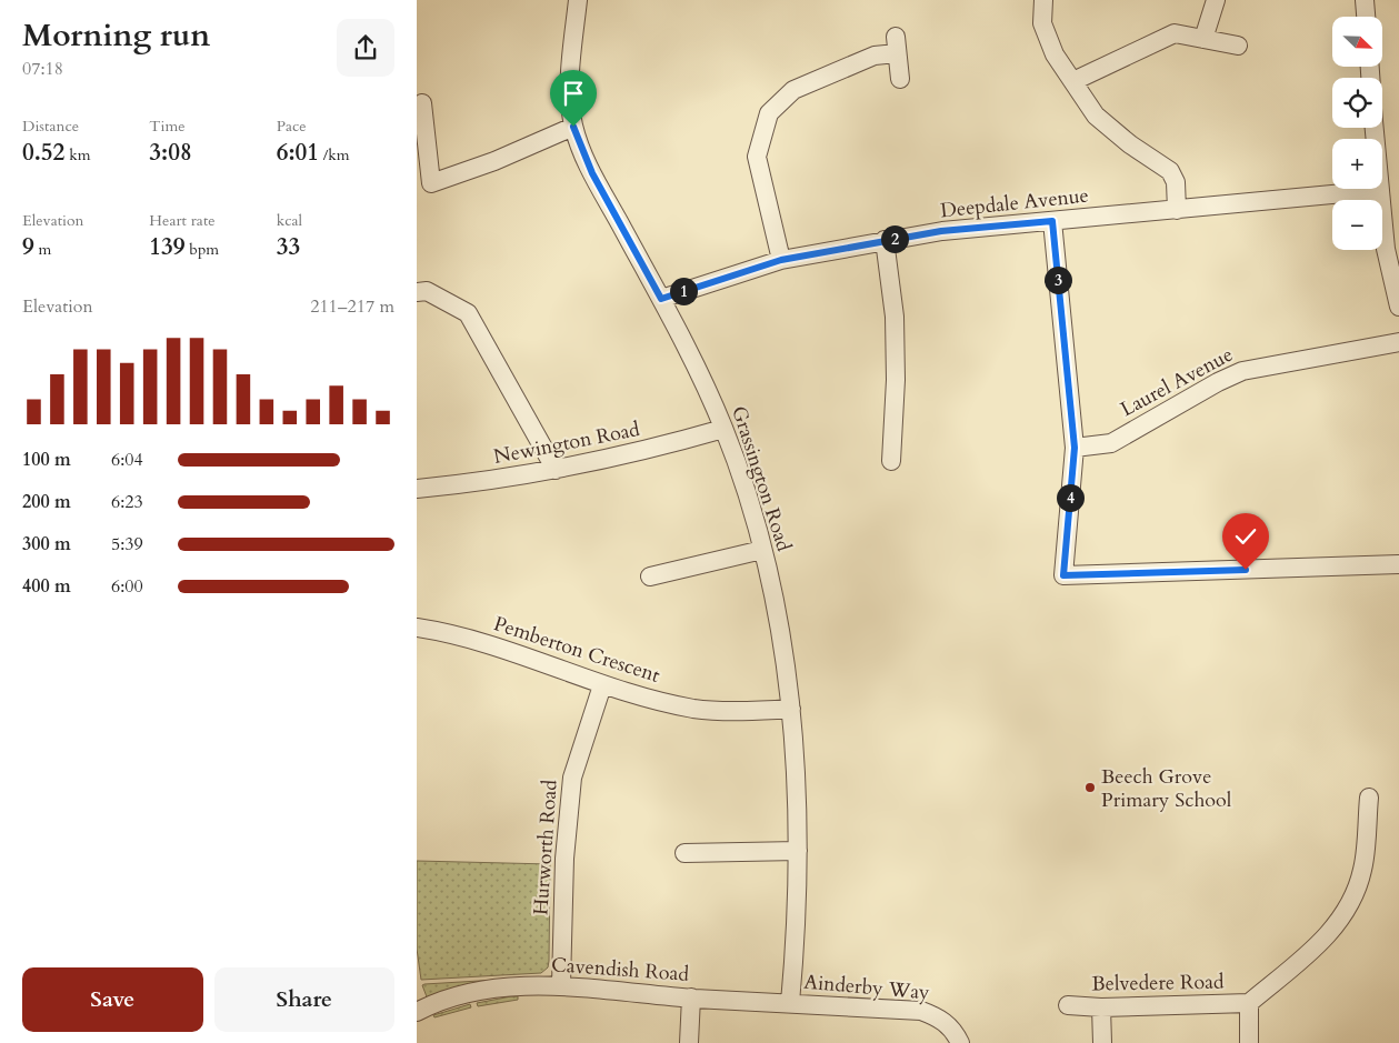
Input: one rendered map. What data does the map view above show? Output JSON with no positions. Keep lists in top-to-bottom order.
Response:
{
  "streets": {
    "street": [
      "Deepdale Avenue",
      "Laurel Avenue",
      "Newington Road",
      "Grassington Road",
      "Pemberton Crescent",
      "Hurworth Road",
      "Cavendish Road",
      "Belvedere Road",
      "Ainderby Way"
    ]
  },
  "crossings": [
    ["Deepdale Avenue", "Grassington Road"],
    ["Newington Road", "Grassington Road"],
    ["Grassington Road", "Pemberton Crescent"],
    ["Grassington Road", "Cavendish Road"],
    ["Grassington Road", "Ainderby Way"],
    ["Pemberton Crescent", "Hurworth Road"],
    ["Hurworth Road", "Cavendish Road"],
    ["Cavendish Road", "Ainderby Way"]
  ],
  "places": ["Beech Grove Primary School"],
  "north": "bottom right",
  "page": {
    "heading": ["Morning run", "07:18"],
    "map_buttons": ["+", "−"],
    "stats": [
      ["Distance", "0.52 km"],
      ["Time", "3:08"],
      ["Pace", "6:01 /km"],
      ["Elevation", "9 m"],
      ["Heart rate", "139 bpm"],
      ["kcal", "33"]
    ],
    "pins": [
      "2",
      "3",
      "1",
      "4"
    ],
    "chart": ["Elevation", "211–217 m"],
    "list": [
      {
        "name": "100 m",
        "note": "6:04"
      },
      {
        "name": "200 m",
        "note": "6:23"
      },
      {
        "name": "300 m",
        "note": "5:39"
      },
      {
        "name": "400 m",
        "note": "6:00"
      }
    ],
    "buttons": ["Save", "Share"]
  }
}
